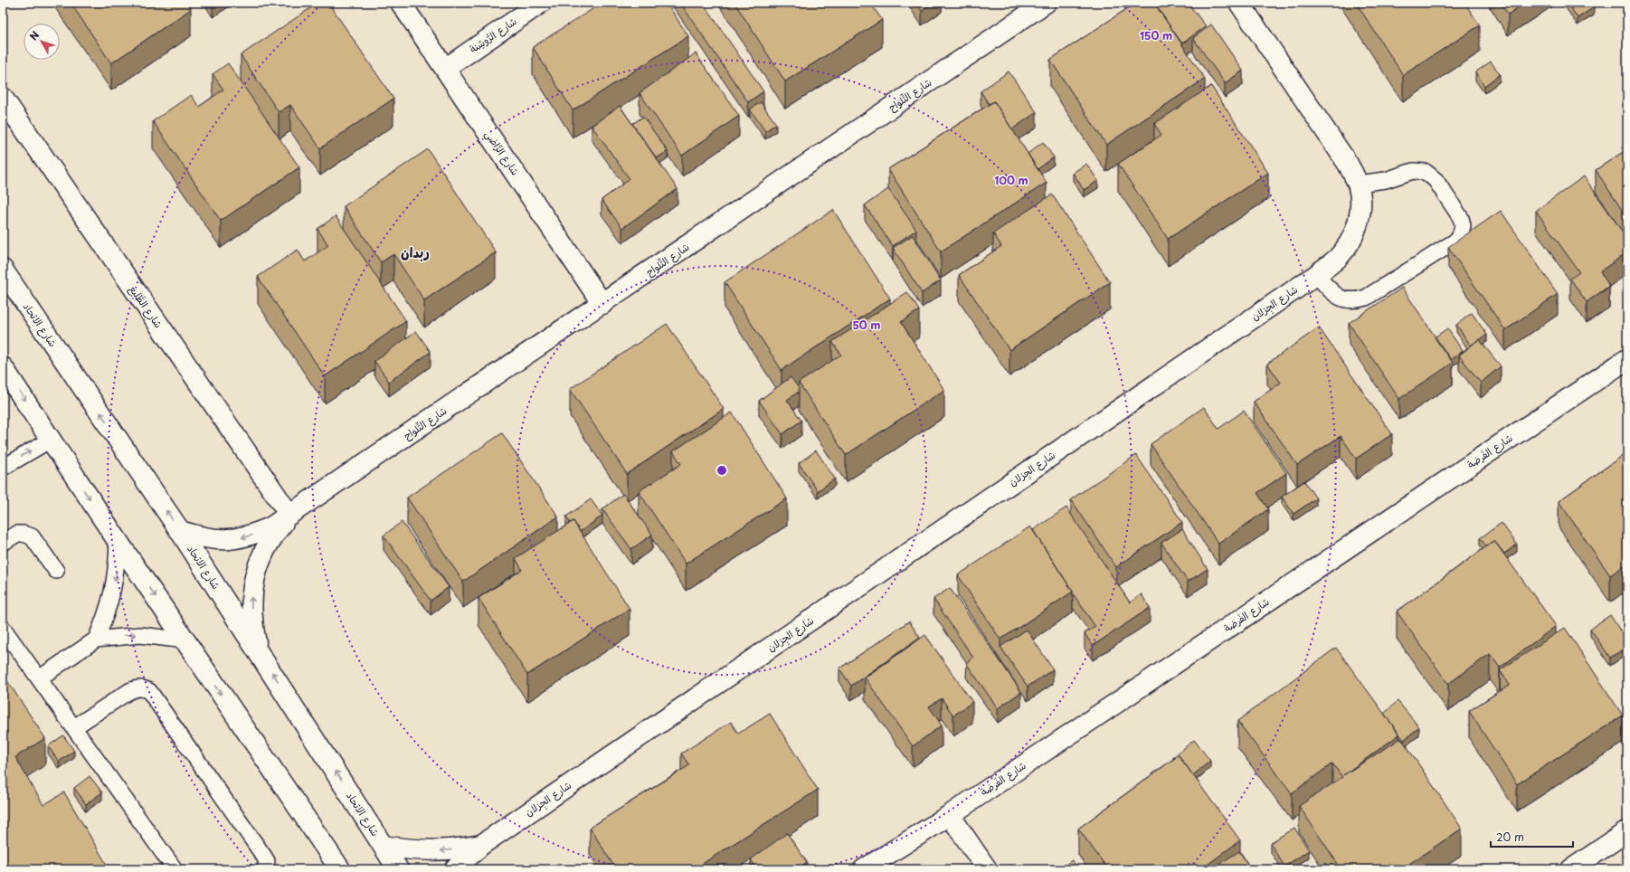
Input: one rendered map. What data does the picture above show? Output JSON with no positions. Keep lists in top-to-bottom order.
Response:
{
  "streets": {
    "street": [
      "شارع الرُّوشِنة",
      "شارع التِّلواح",
      "شارع الرَّاضي",
      "شارع الجِزلان",
      "شارع الطَّليع",
      "شارع الاتحاد",
      "شارع الفَرضة"
    ]
  },
  "crossings": [
    ["شارع الرُّوشِنة", "شارع الرَّاضي"],
    ["شارع التِّلواح", "شارع الرَّاضي"],
    ["شارع التِّلواح", "شارع الطَّليع"],
    ["شارع التِّلواح", "شارع الاتحاد"],
    ["شارع الجِزلان", "شارع الاتحاد"]
  ],
  "districts": ["ربدان"],
  "scale_bar": "20 m",
  "north": "top left",
  "rings": ["150 m", "100 m", "50 m"]
}
